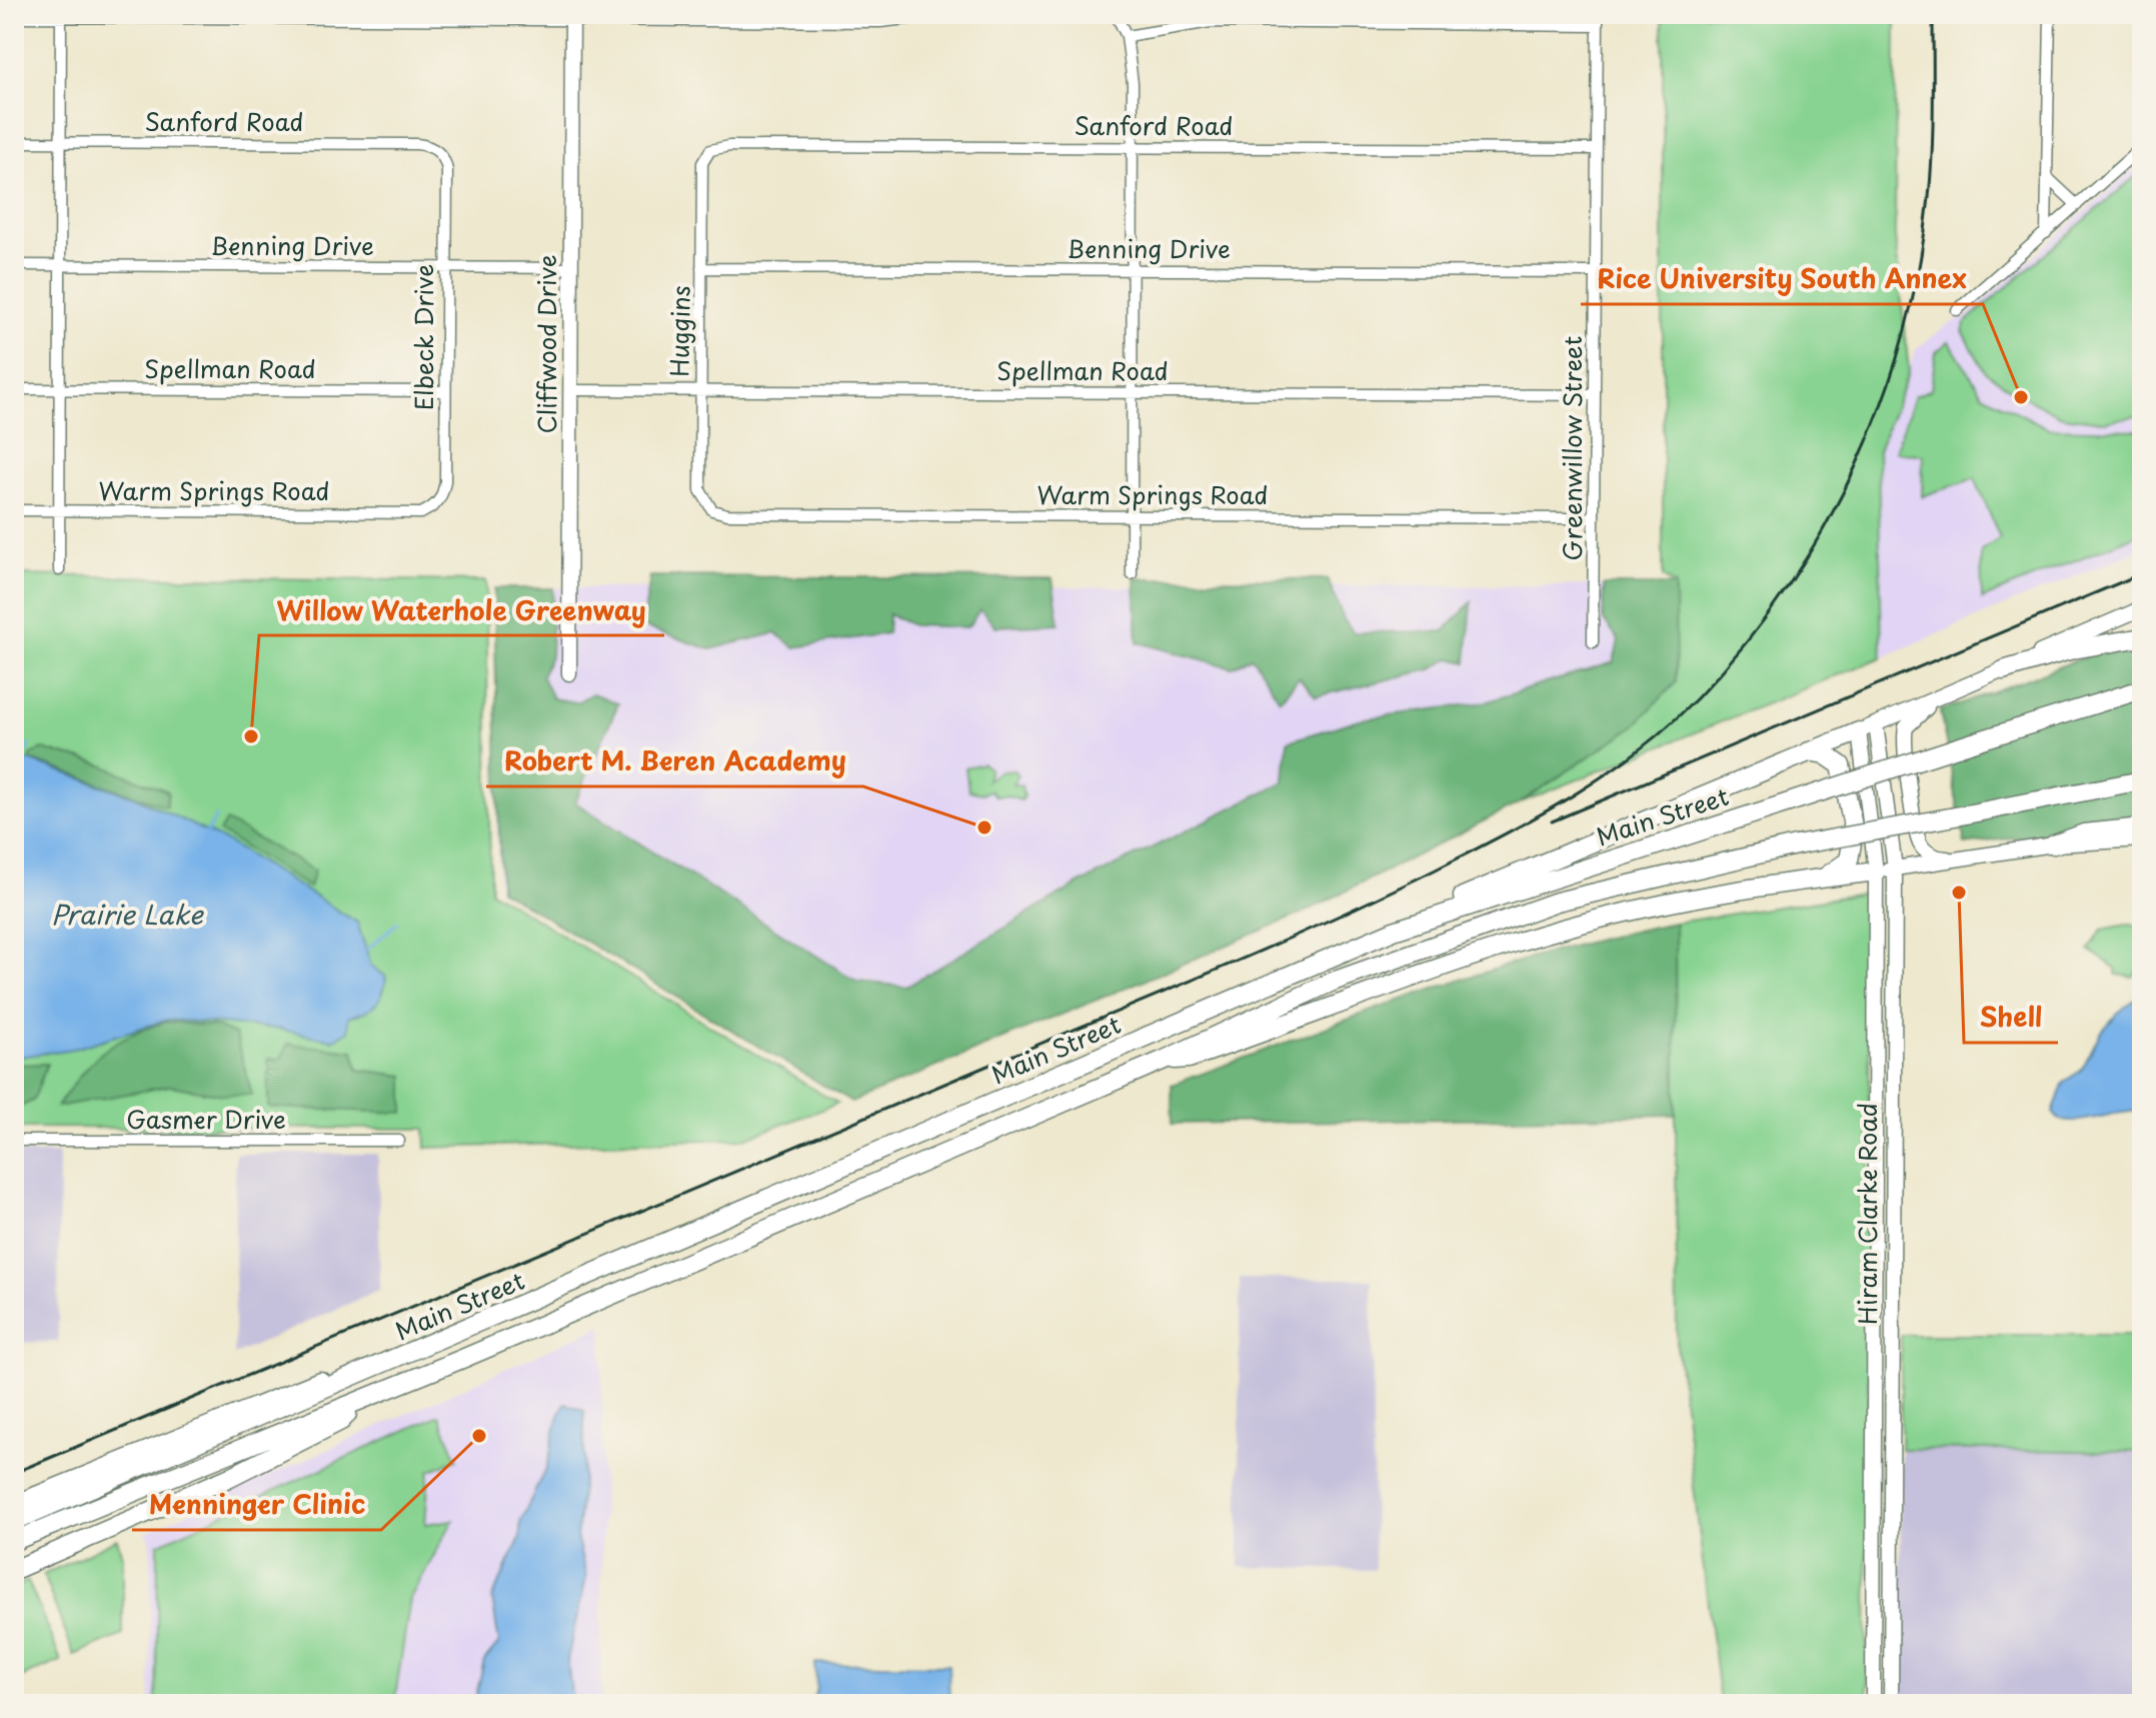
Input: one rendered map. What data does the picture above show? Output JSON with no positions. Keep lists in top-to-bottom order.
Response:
{
  "streets": {
    "highway": ["Main Street"],
    "main road": ["Cliffwood Drive", "Hiram Clarke Road"],
    "street": [
      "Sanford Road",
      "Benning Drive",
      "Huggins",
      "Elbeck Drive",
      "Spellman Road",
      "Greenwillow Street",
      "Warm Springs Road",
      "Gasmer Drive"
    ]
  },
  "crossings": [
    ["Sanford Road", "Huggins"],
    ["Sanford Road", "Elbeck Drive"],
    ["Sanford Road", "Greenwillow Street"],
    ["Benning Drive", "Huggins"],
    ["Benning Drive", "Elbeck Drive"],
    ["Benning Drive", "Cliffwood Drive"],
    ["Benning Drive", "Greenwillow Street"],
    ["Huggins", "Spellman Road"],
    ["Huggins", "Warm Springs Road"],
    ["Elbeck Drive", "Spellman Road"],
    ["Elbeck Drive", "Warm Springs Road"],
    ["Cliffwood Drive", "Spellman Road"],
    ["Spellman Road", "Greenwillow Street"],
    ["Greenwillow Street", "Warm Springs Road"]
  ],
  "water": ["Prairie Lake"],
  "places": [
    "Rice University South Annex",
    "Willow Waterhole Greenway",
    "Robert M. Beren Academy",
    "Shell",
    "Menninger Clinic"
  ]
}
